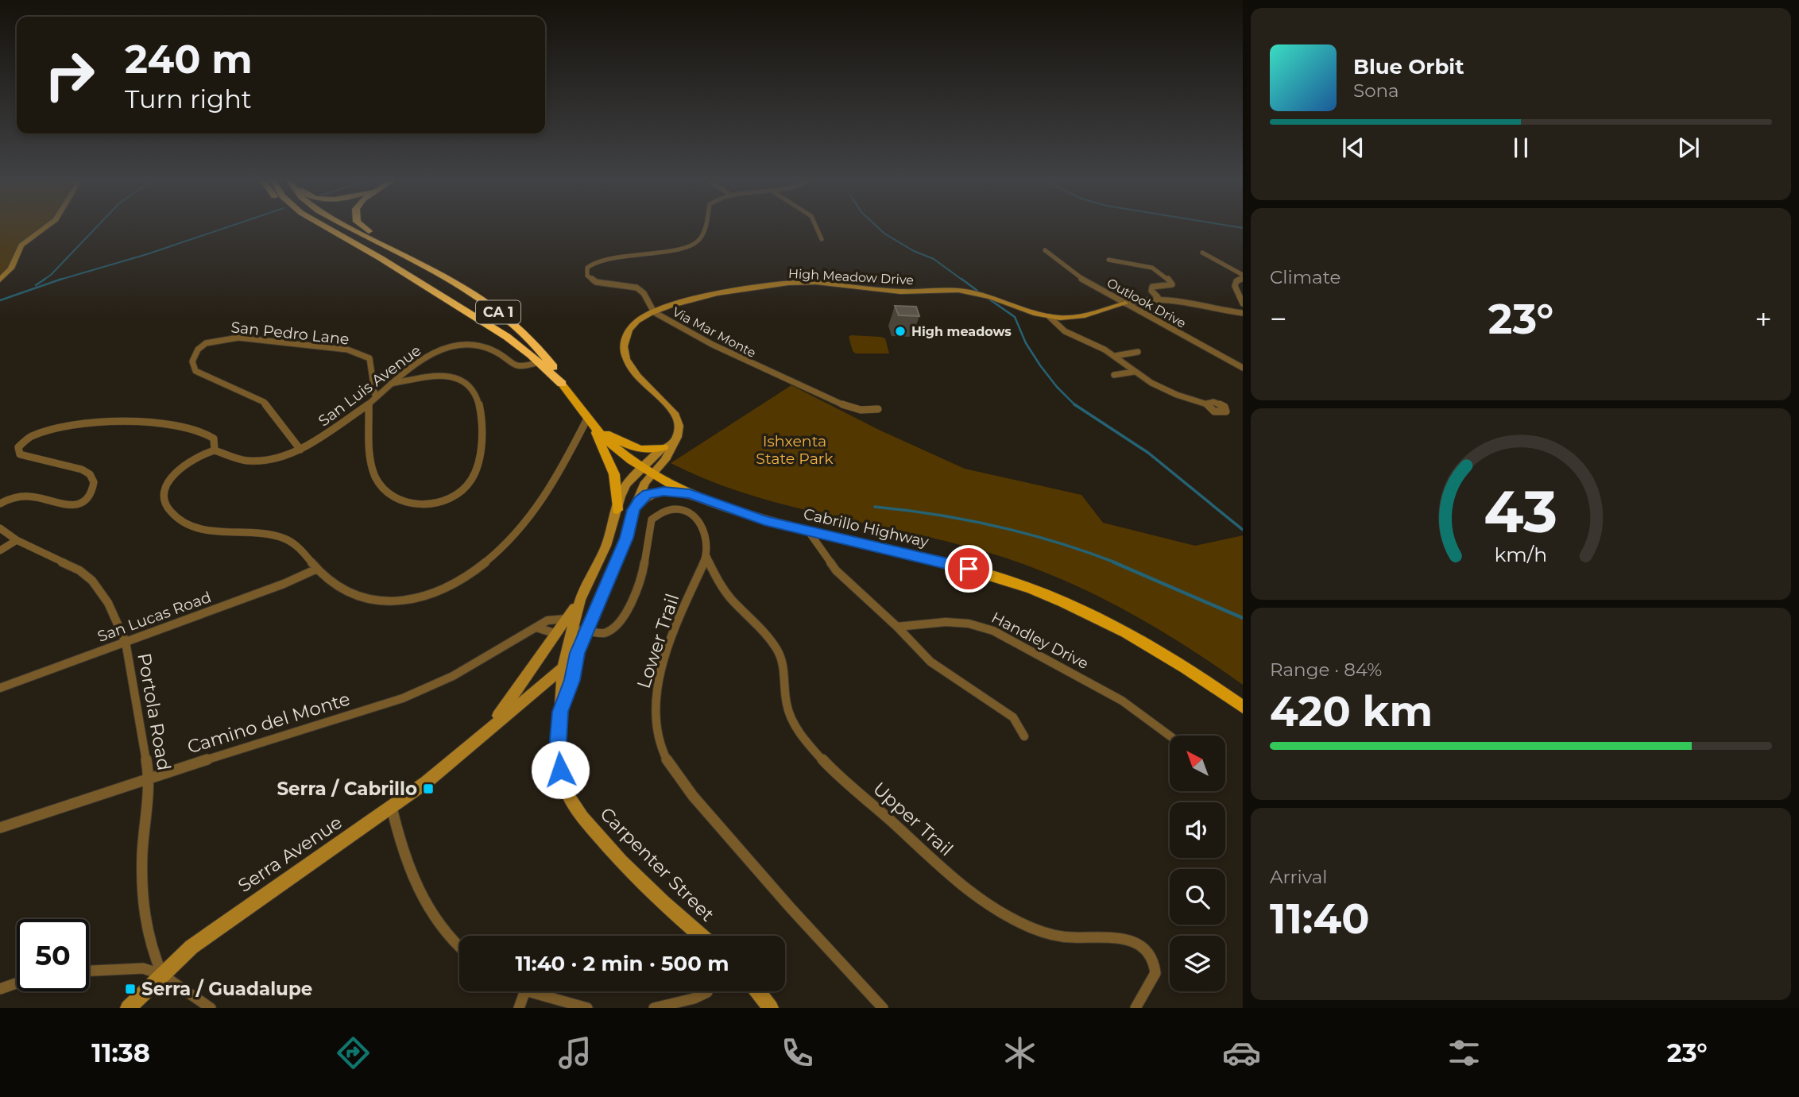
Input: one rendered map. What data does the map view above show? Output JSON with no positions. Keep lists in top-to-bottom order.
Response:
{
  "streets": {
    "highway": ["CA 1", "Cabrillo Highway"],
    "main road": ["Serra Avenue", "Carpenter Street"],
    "street": [
      "High Meadow Drive",
      "Outlook Drive",
      "Via Mar Monte",
      "San Pedro Lane",
      "San Luis Avenue",
      "San Lucas Road",
      "Handley Drive",
      "Lower Trail",
      "Portola Road",
      "Camino del Monte",
      "Upper Trail"
    ]
  },
  "crossings": [
    ["High Meadow Drive", "Outlook Drive"],
    ["High Meadow Drive", "Via Mar Monte"],
    ["High Meadow Drive", "Carpenter Street"],
    ["Via Mar Monte", "Carpenter Street"],
    ["San Pedro Lane", "San Luis Avenue"],
    ["San Luis Avenue", "Cabrillo Highway"],
    ["Cabrillo Highway", "Carpenter Street"],
    ["San Lucas Road", "Portola Road"],
    ["Lower Trail", "Camino del Monte"],
    ["Lower Trail", "Upper Trail"],
    ["Lower Trail", "Serra Avenue"],
    ["Lower Trail", "Carpenter Street"],
    ["Portola Road", "Camino del Monte"],
    ["Portola Road", "Serra Avenue"],
    ["Camino del Monte", "Serra Avenue"],
    ["Camino del Monte", "Carpenter Street"],
    ["Serra Avenue", "Carpenter Street"]
  ],
  "parks": ["Ishxenta State Park"],
  "places": {
    "other": ["High meadows"],
    "transit": ["Serra / Cabrillo", "Serra / Guadalupe"]
  },
  "north": "top left",
  "page": {
    "turn": ["240 m", "Turn right"],
    "song": ["Blue Orbit", "Sona"],
    "tile": [
      "Climate",
      ["Range · 84%", "420 km"],
      ["Arrival", "11:40"]
    ],
    "heat": ["−", "23°", "+"],
    "limit": "50",
    "trip": "11:40 · 2 min · 500 m",
    "tabs": ["11:38", "23°"],
    "gauge": ["43", "km/h"]
  }
}
